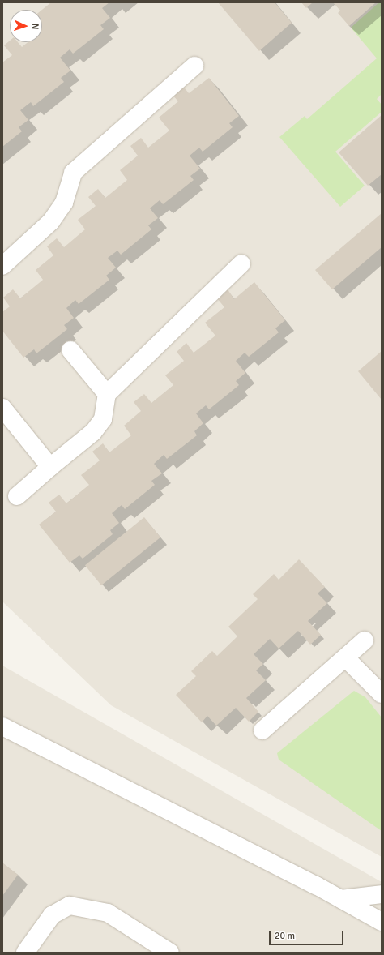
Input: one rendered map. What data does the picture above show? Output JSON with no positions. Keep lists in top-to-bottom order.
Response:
{
  "scale_bar": "20 m",
  "north": "right"
}
